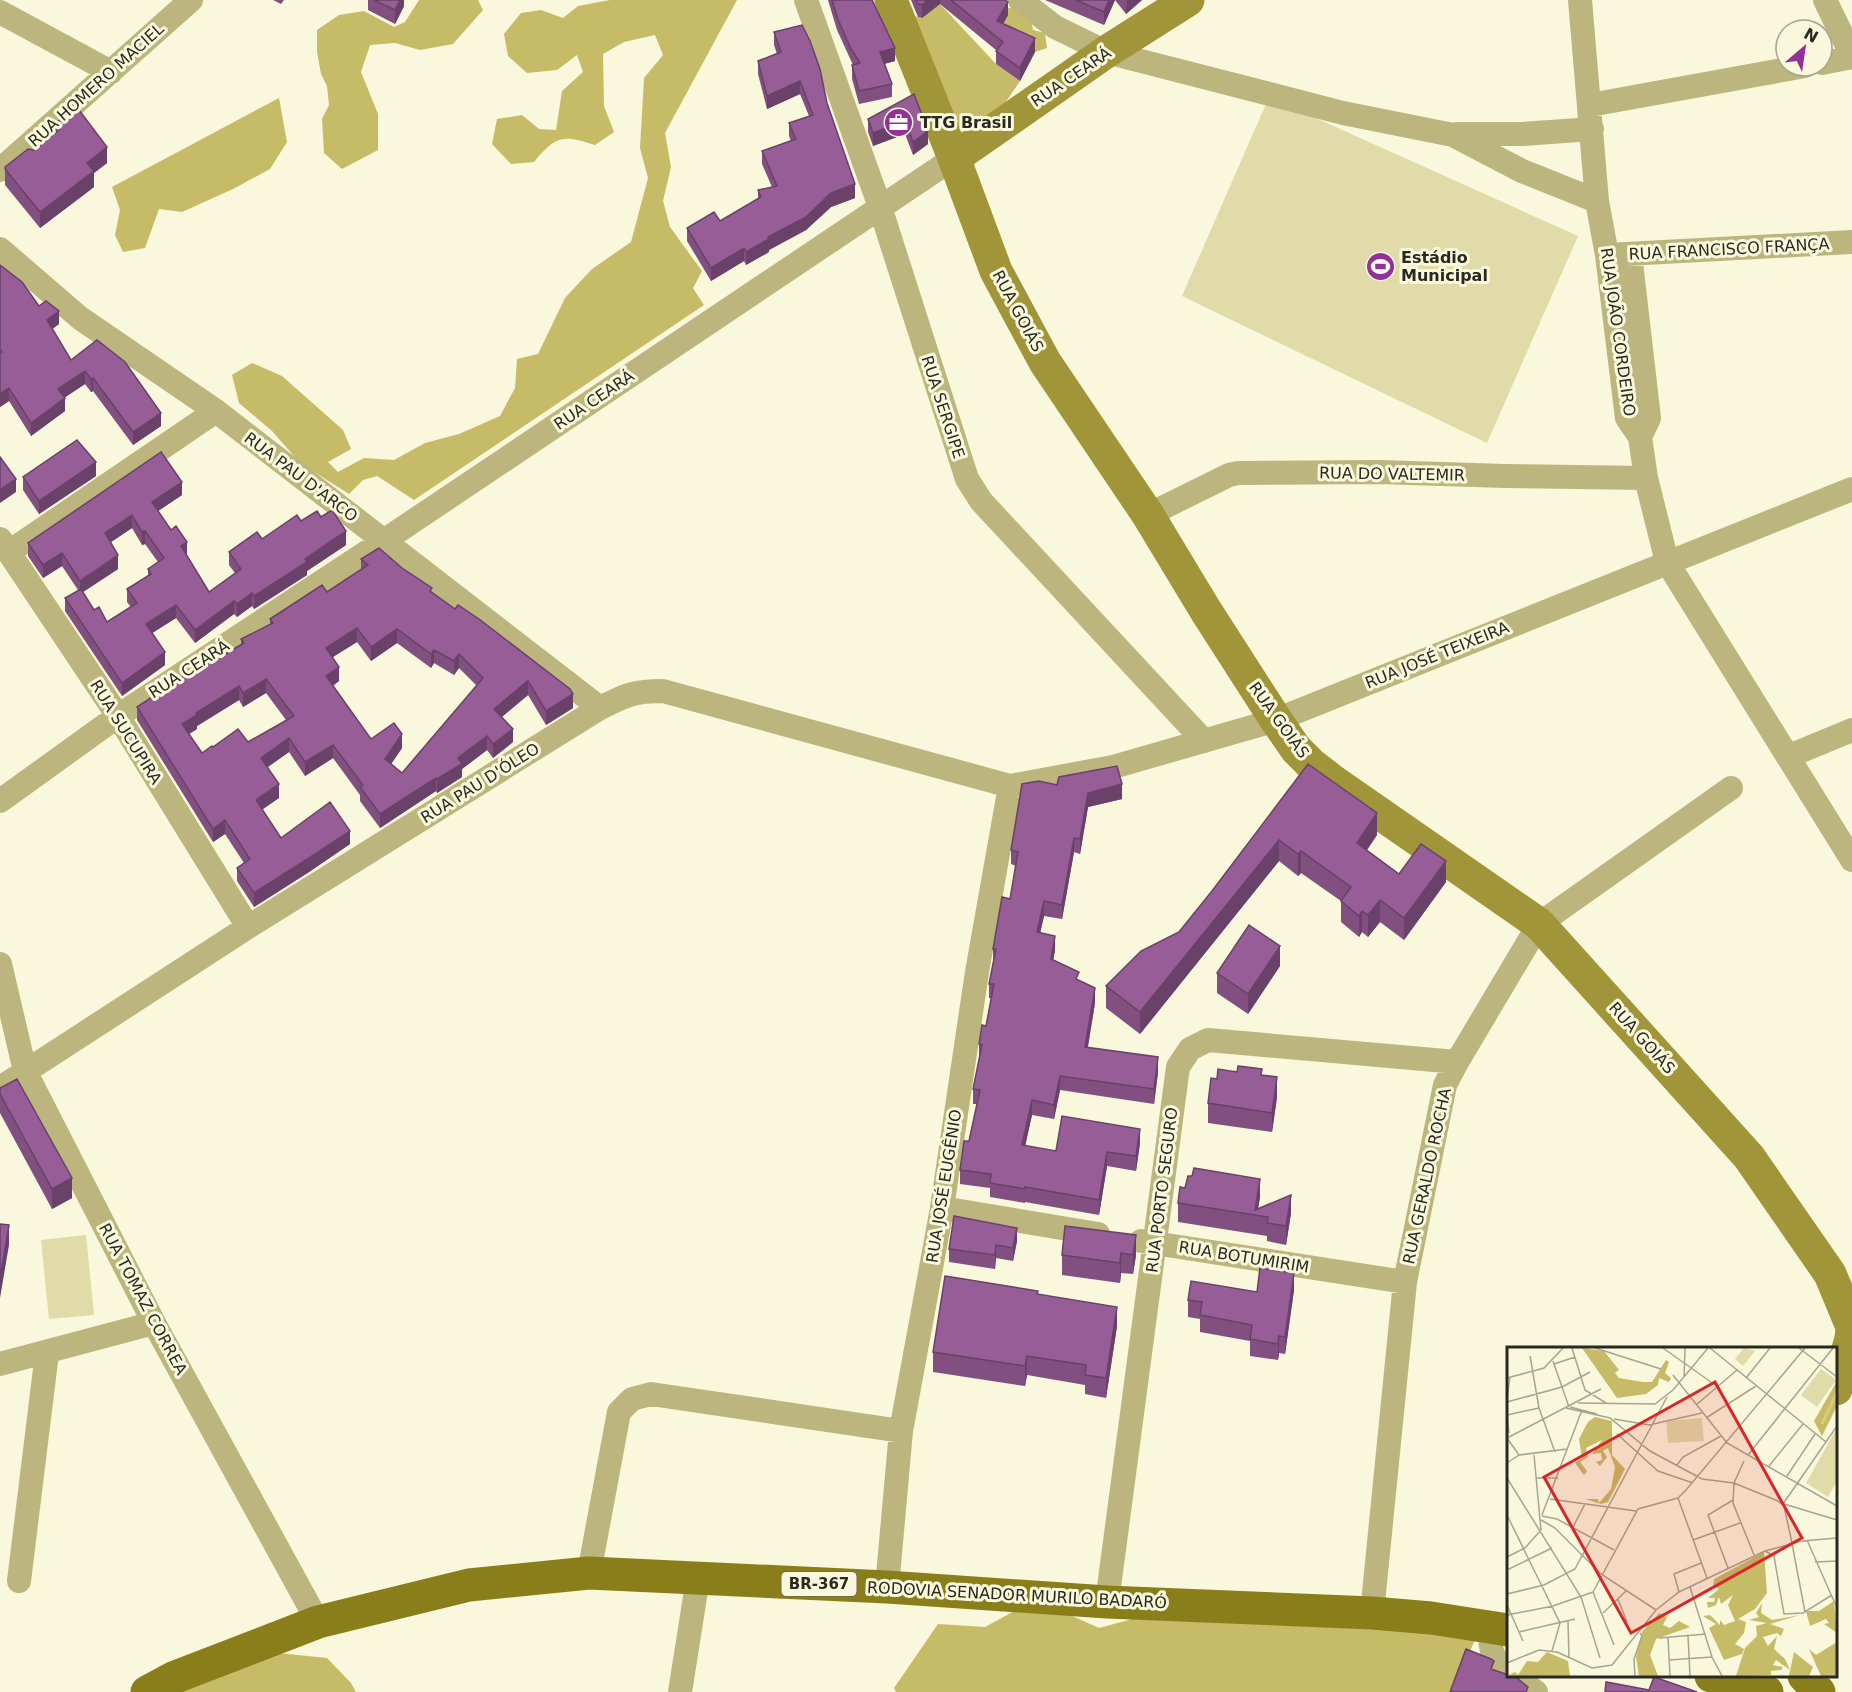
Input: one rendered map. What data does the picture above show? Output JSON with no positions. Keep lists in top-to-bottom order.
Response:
{
  "streets": {
    "main road": ["BR-367", "RODOVIA SENADOR MURILO BADARÓ"],
    "street": [
      "RUA CEARÁ",
      "RUA HOMERO MACIEL",
      "RUA FRANCISCO FRANÇA",
      "RUA GOIÁS",
      "RUA JOÃO CORDEIRO",
      "RUA SERGIPE",
      "RUA DO VALTEMIR",
      "RUA PAU D'ARCO",
      "RUA JOSÉ TEIXEIRA",
      "RUA SUCUPIRA",
      "RUA PAU D'ÓLEO",
      "RUA GERALDO ROCHA",
      "RUA JOSÉ EUGÊNIO",
      "RUA PORTO SEGURO",
      "RUA BOTUMIRIM",
      "RUA TOMAZ CORREA"
    ]
  },
  "crossings": [
    ["RUA CEARÁ", "RUA GOIÁS"],
    ["RUA CEARÁ", "RUA SERGIPE"],
    ["RUA CEARÁ", "RUA PAU D'ARCO"],
    ["RUA CEARÁ", "RUA SUCUPIRA"],
    ["RUA FRANCISCO FRANÇA", "RUA JOÃO CORDEIRO"],
    ["RUA GOIÁS", "RUA DO VALTEMIR"],
    ["RUA GOIÁS", "RUA JOSÉ TEIXEIRA"],
    ["RUA GOIÁS", "RUA GERALDO ROCHA"],
    ["RUA JOÃO CORDEIRO", "RUA DO VALTEMIR"],
    ["RUA JOÃO CORDEIRO", "RUA JOSÉ TEIXEIRA"],
    ["RUA SERGIPE", "RUA JOSÉ TEIXEIRA"],
    ["RUA PAU D'ARCO", "RUA PAU D'ÓLEO"],
    ["RUA JOSÉ TEIXEIRA", "RUA PAU D'ÓLEO"],
    ["RUA JOSÉ TEIXEIRA", "RUA JOSÉ EUGÊNIO"],
    ["RUA SUCUPIRA", "RUA PAU D'ÓLEO"],
    ["RUA PAU D'ÓLEO", "RUA JOSÉ EUGÊNIO"],
    ["RUA PAU D'ÓLEO", "RUA TOMAZ CORREA"],
    ["RUA GERALDO ROCHA", "RUA PORTO SEGURO"],
    ["RUA GERALDO ROCHA", "RUA BOTUMIRIM"],
    ["RUA GERALDO ROCHA", "RODOVIA SENADOR MURILO BADARÓ"],
    ["RUA JOSÉ EUGÊNIO", "RUA BOTUMIRIM"],
    ["RUA JOSÉ EUGÊNIO", "RODOVIA SENADOR MURILO BADARÓ"],
    ["RUA PORTO SEGURO", "RUA BOTUMIRIM"],
    ["RUA PORTO SEGURO", "RODOVIA SENADOR MURILO BADARÓ"],
    ["RUA TOMAZ CORREA", "RODOVIA SENADOR MURILO BADARÓ"]
  ],
  "places": {
    "office": ["TTG Brasil"],
    "sports": ["Estádio Municipal"]
  },
  "north": "top right"
}
